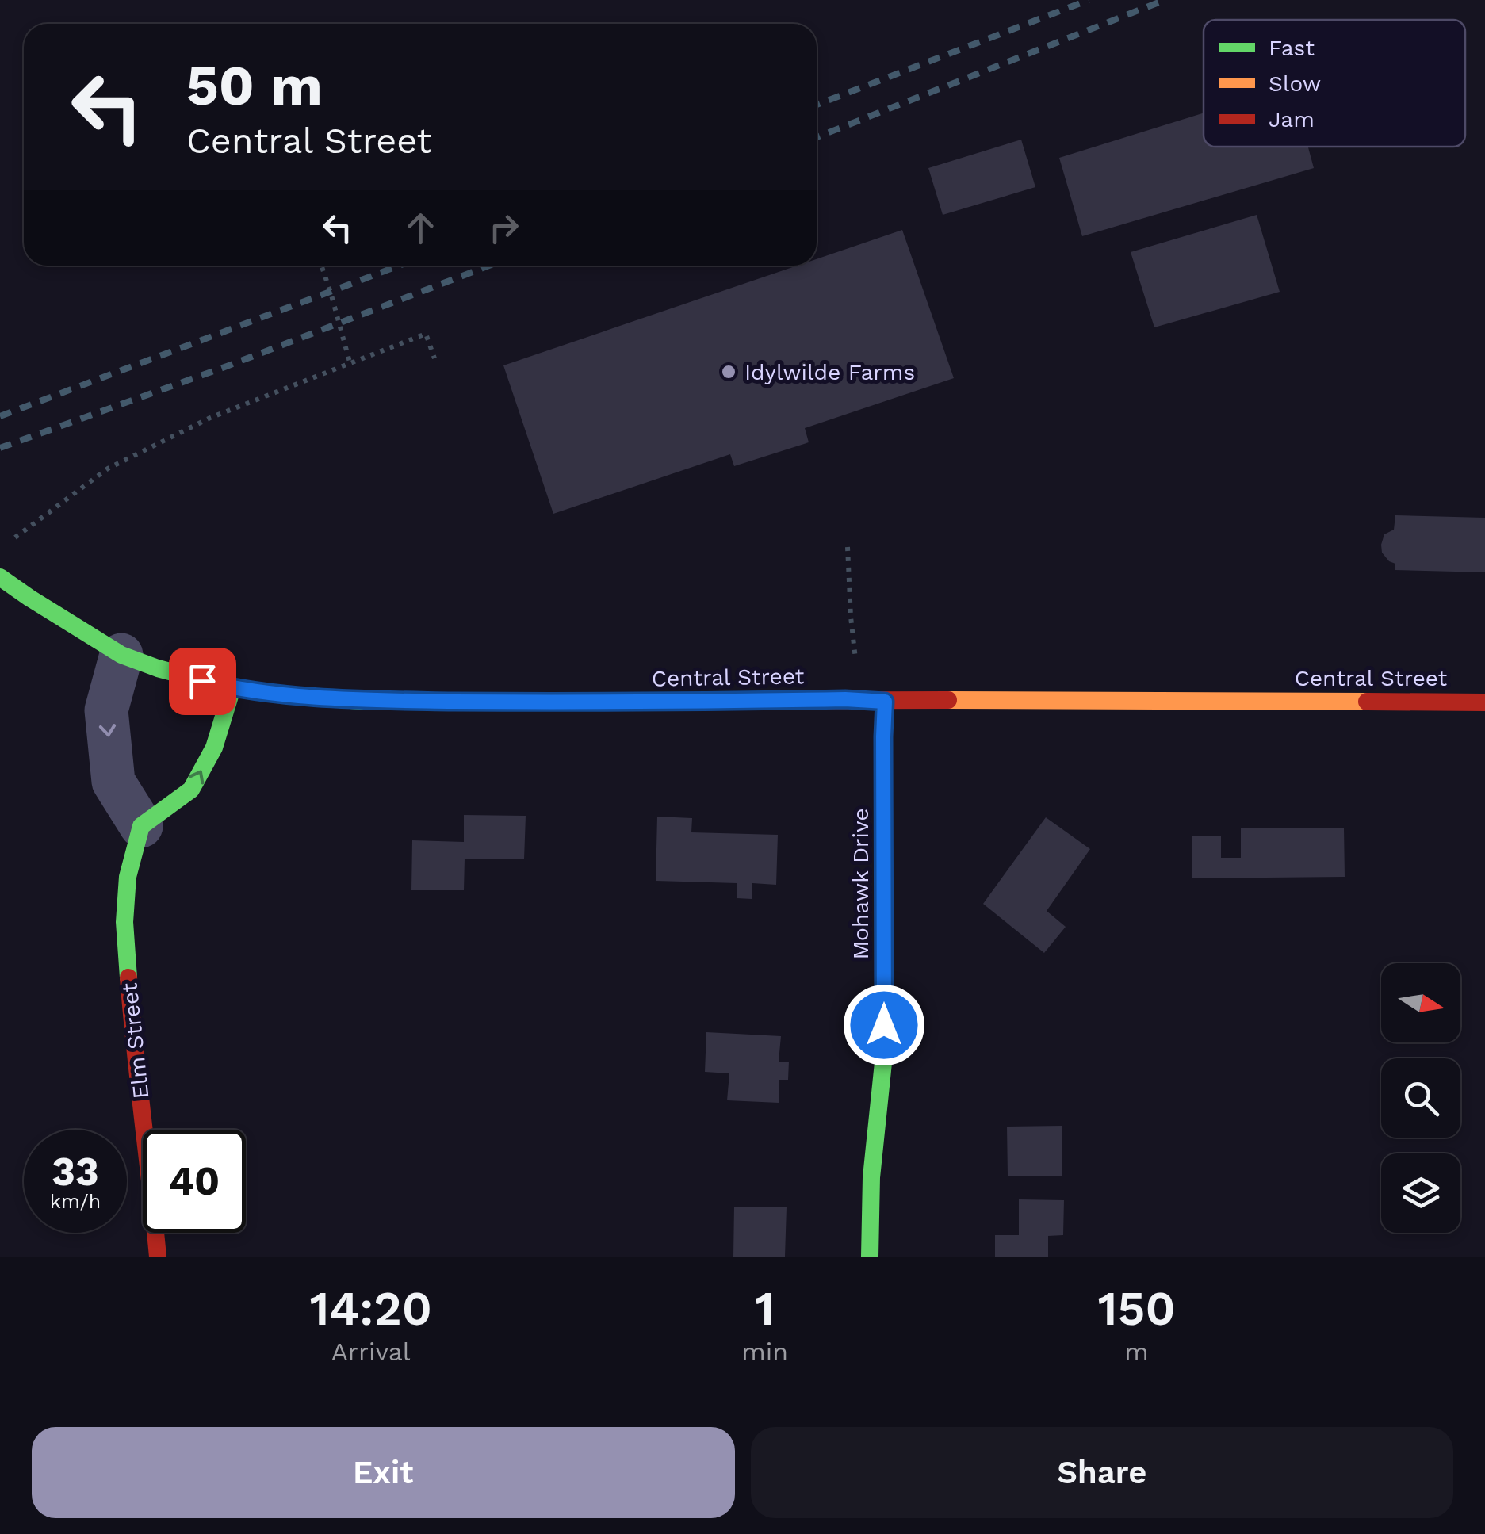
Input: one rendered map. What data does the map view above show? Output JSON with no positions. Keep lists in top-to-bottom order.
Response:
{
  "streets": {
    "street": ["Central Street", "Mohawk Drive", "Elm Street"]
  },
  "crossings": [
    ["Central Street", "Mohawk Drive"]
  ],
  "places": ["Idylwilde Farms"],
  "legend": ["Fast", "Slow", "Jam"],
  "north": "right",
  "page": {
    "turn": ["50 m", "Central Street"],
    "speed": "33 km/h",
    "limit": "40",
    "eta": [
      "14:20",
      "Arrival",
      "1",
      "min",
      "150",
      "m"
    ],
    "buttons": ["Exit", "Share"]
  }
}
